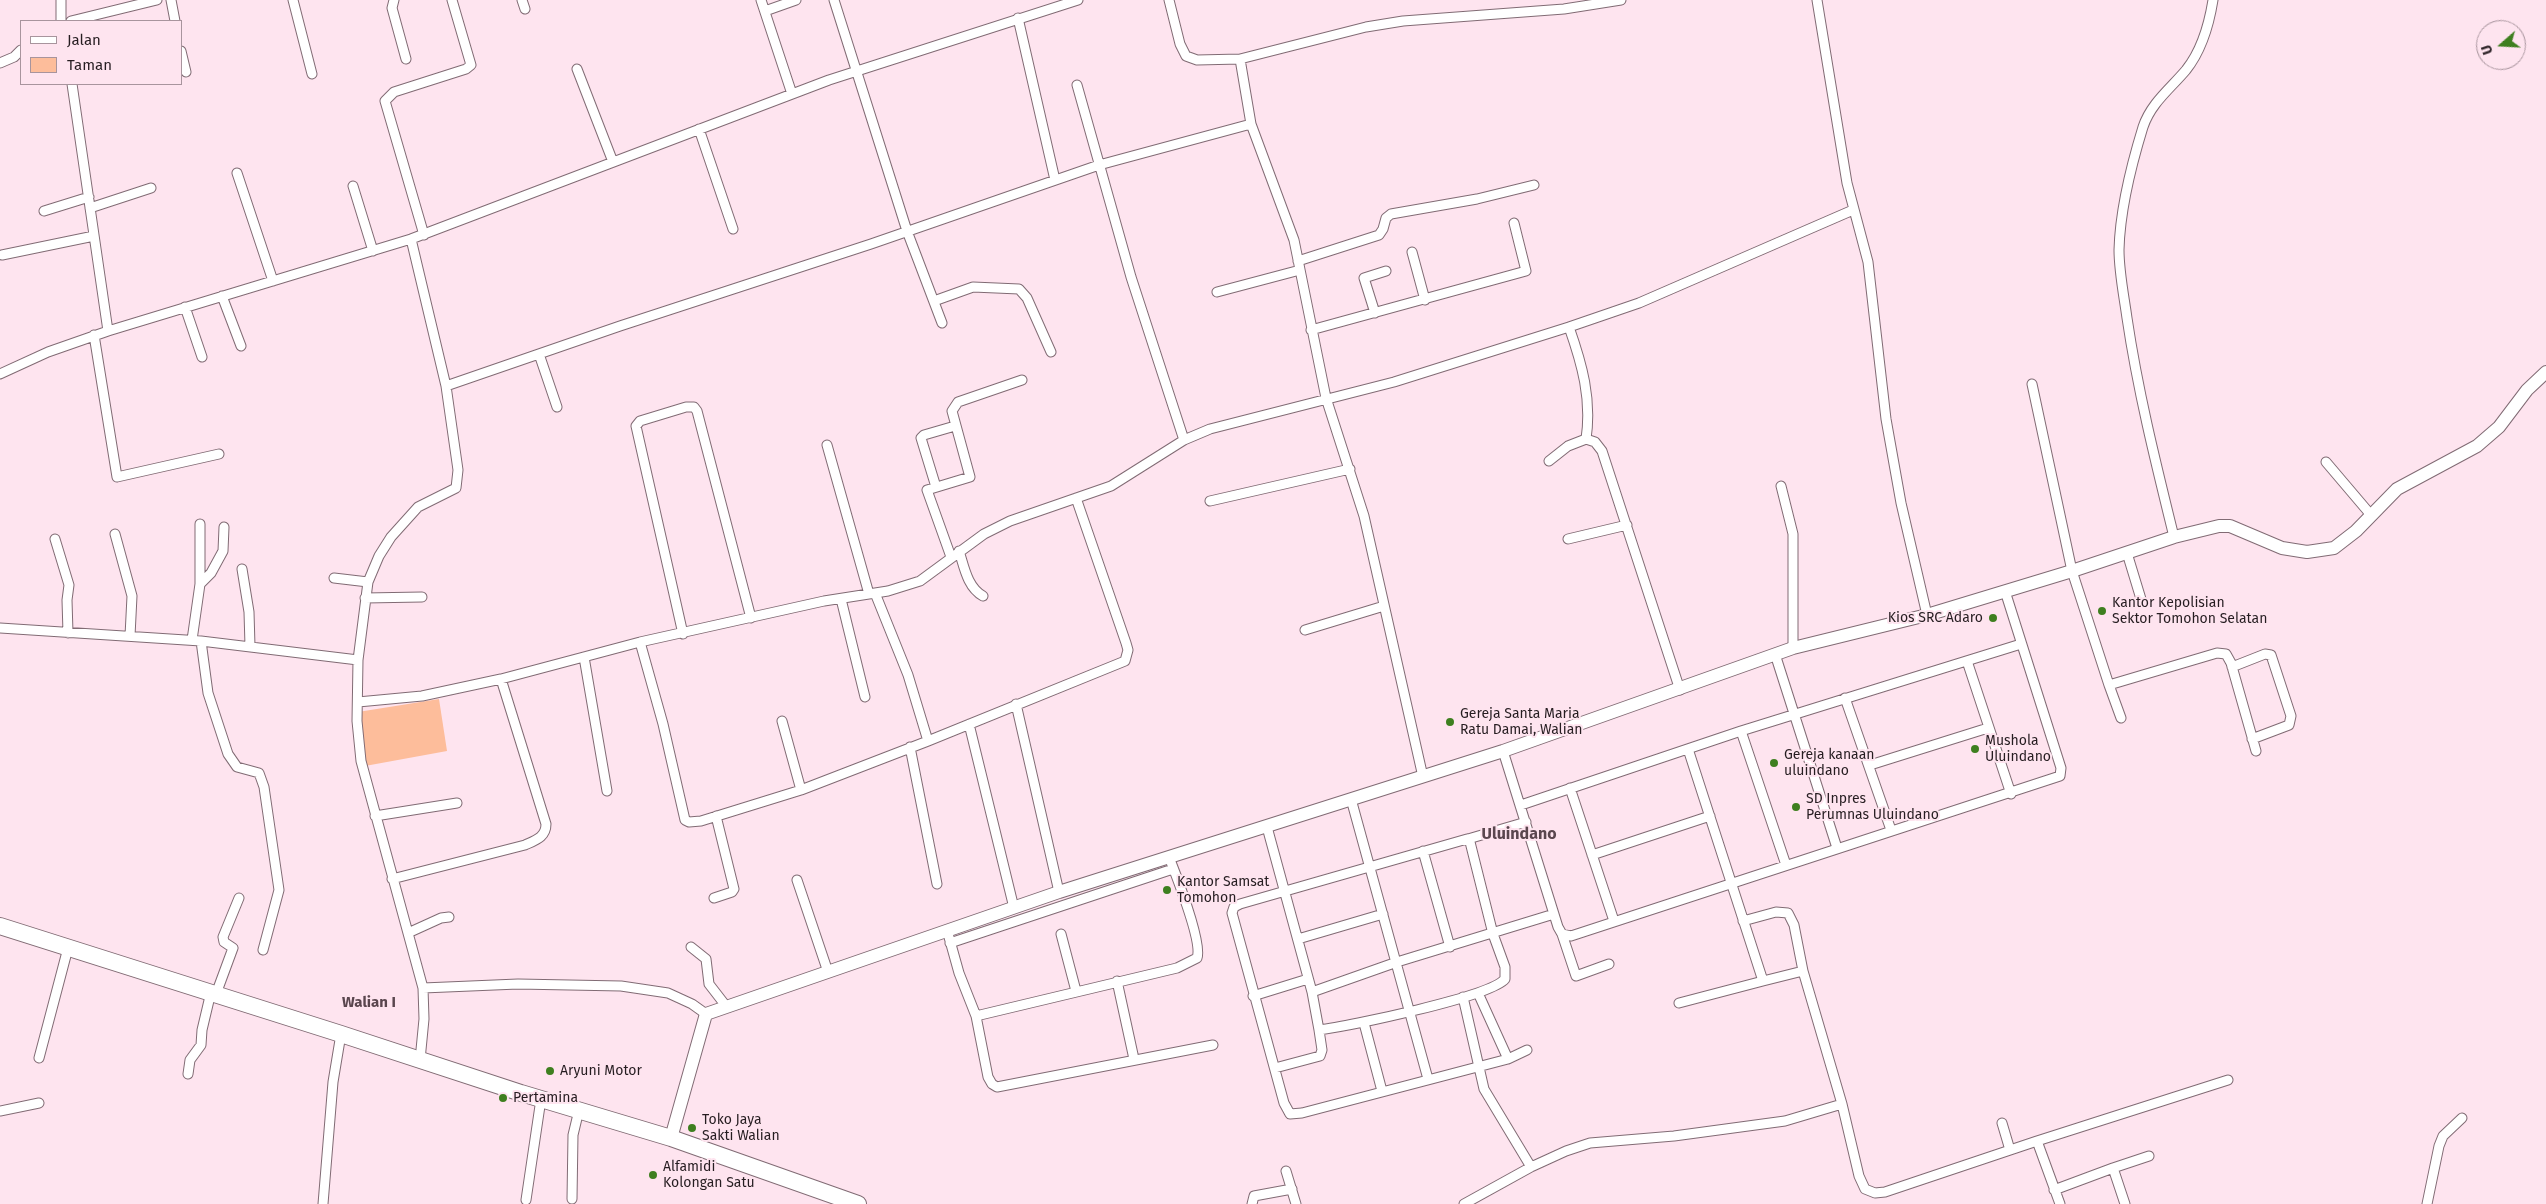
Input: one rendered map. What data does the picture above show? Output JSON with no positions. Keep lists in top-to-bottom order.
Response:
{
  "districts": ["Uluindano", "Walian I"],
  "places": [
    "Kantor Kepolisian Sektor Tomohon Selatan",
    "Kios SRC Adaro",
    "Gereja Santa Maria Ratu Damai, Walian",
    "Mushola Uluindano",
    "Gereja kanaan uluindano",
    "SD Inpres Perumnas Uluindano",
    "Kantor Samsat Tomohon",
    "Aryuni Motor",
    "Pertamina",
    "Toko Jaya Sakti Walian",
    "Alfamidi Kolongan Satu"
  ],
  "legend": ["Jalan", "Taman"],
  "north": "left"
}
